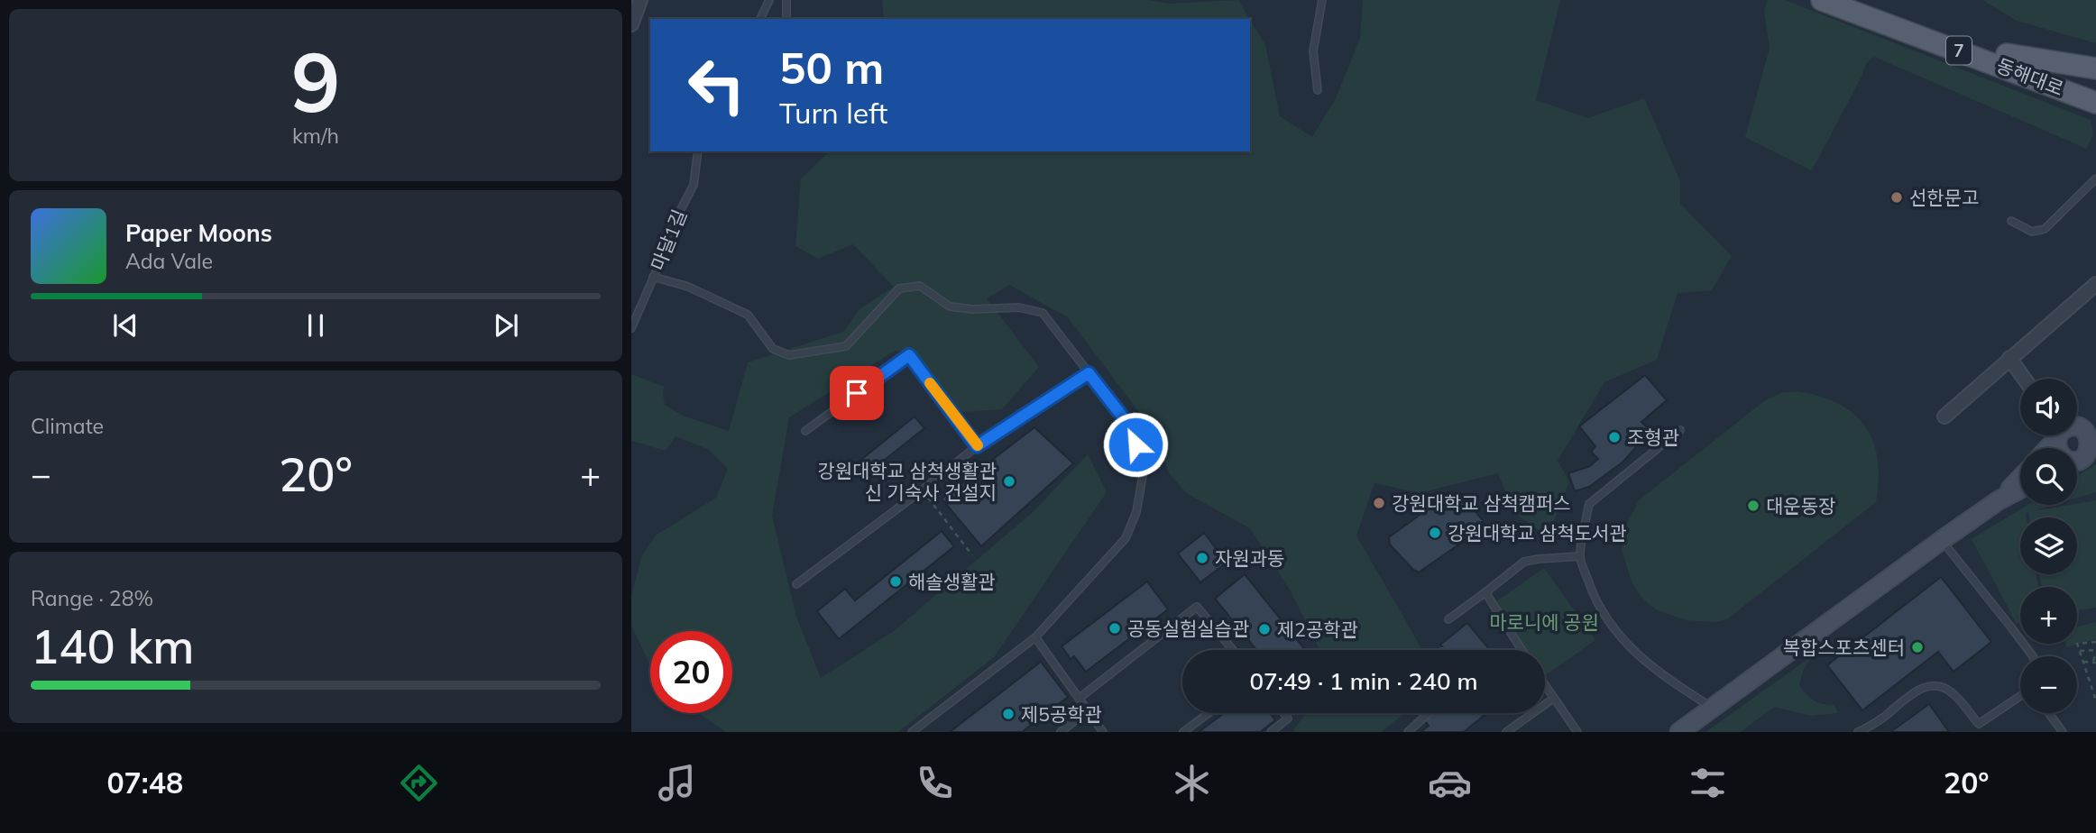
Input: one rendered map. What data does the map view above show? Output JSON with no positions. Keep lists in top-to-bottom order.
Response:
{
  "streets": {
    "main road": ["7", "동해대로"],
    "lane": ["마달1길"]
  },
  "parks": ["마로니에 공원"],
  "places": [
    "선한문고",
    "조형관",
    "강원대학교 삼척생활관 신 기숙사 건설지",
    "강원대학교 삼척캠퍼스",
    "대운동장",
    "강원대학교 삼척도서관",
    "자원과동",
    "해솔생활관",
    "공동실험실습관",
    "제2공학관",
    "복합스포츠센터",
    "제5공학관"
  ],
  "page": {
    "tile": [
      ["9", "km/h"],
      "Climate",
      ["Range · 28%", "140 km"]
    ],
    "turn": ["50 m", "Turn left"],
    "song": ["Paper Moons", "Ada Vale"],
    "map_buttons": ["+", "−"],
    "heat": ["−", "20°", "+"],
    "limit": "20",
    "trip": "07:49 · 1 min · 240 m",
    "tabs": ["07:48", "20°"]
  }
}
